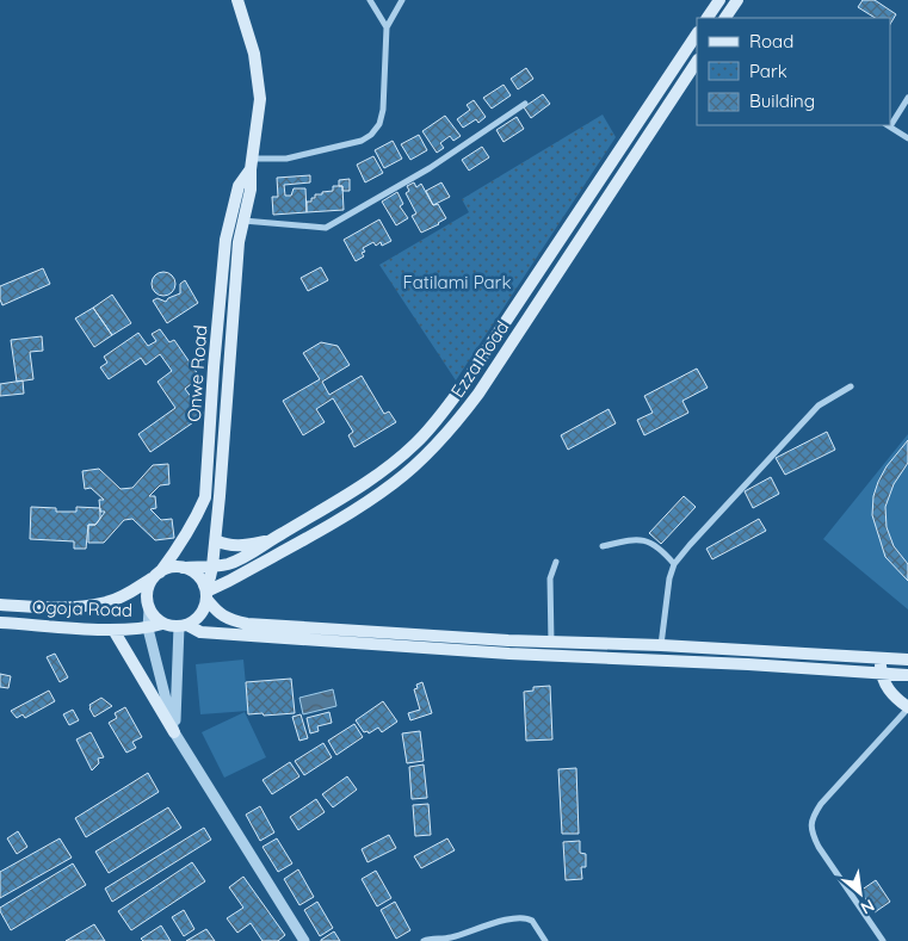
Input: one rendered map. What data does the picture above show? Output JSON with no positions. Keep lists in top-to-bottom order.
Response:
{
  "streets": {
    "main road": ["Ezza Road", "Onwe Road", "Ogoja Road"]
  },
  "crossings": [
    ["Ezza Road", "Onwe Road"],
    ["Ezza Road", "Ogoja Road"],
    ["Onwe Road", "Ogoja Road"]
  ],
  "parks": ["Fatilami Park"],
  "legend": ["Road", "Park", "Building"],
  "north": "bottom right"
}
